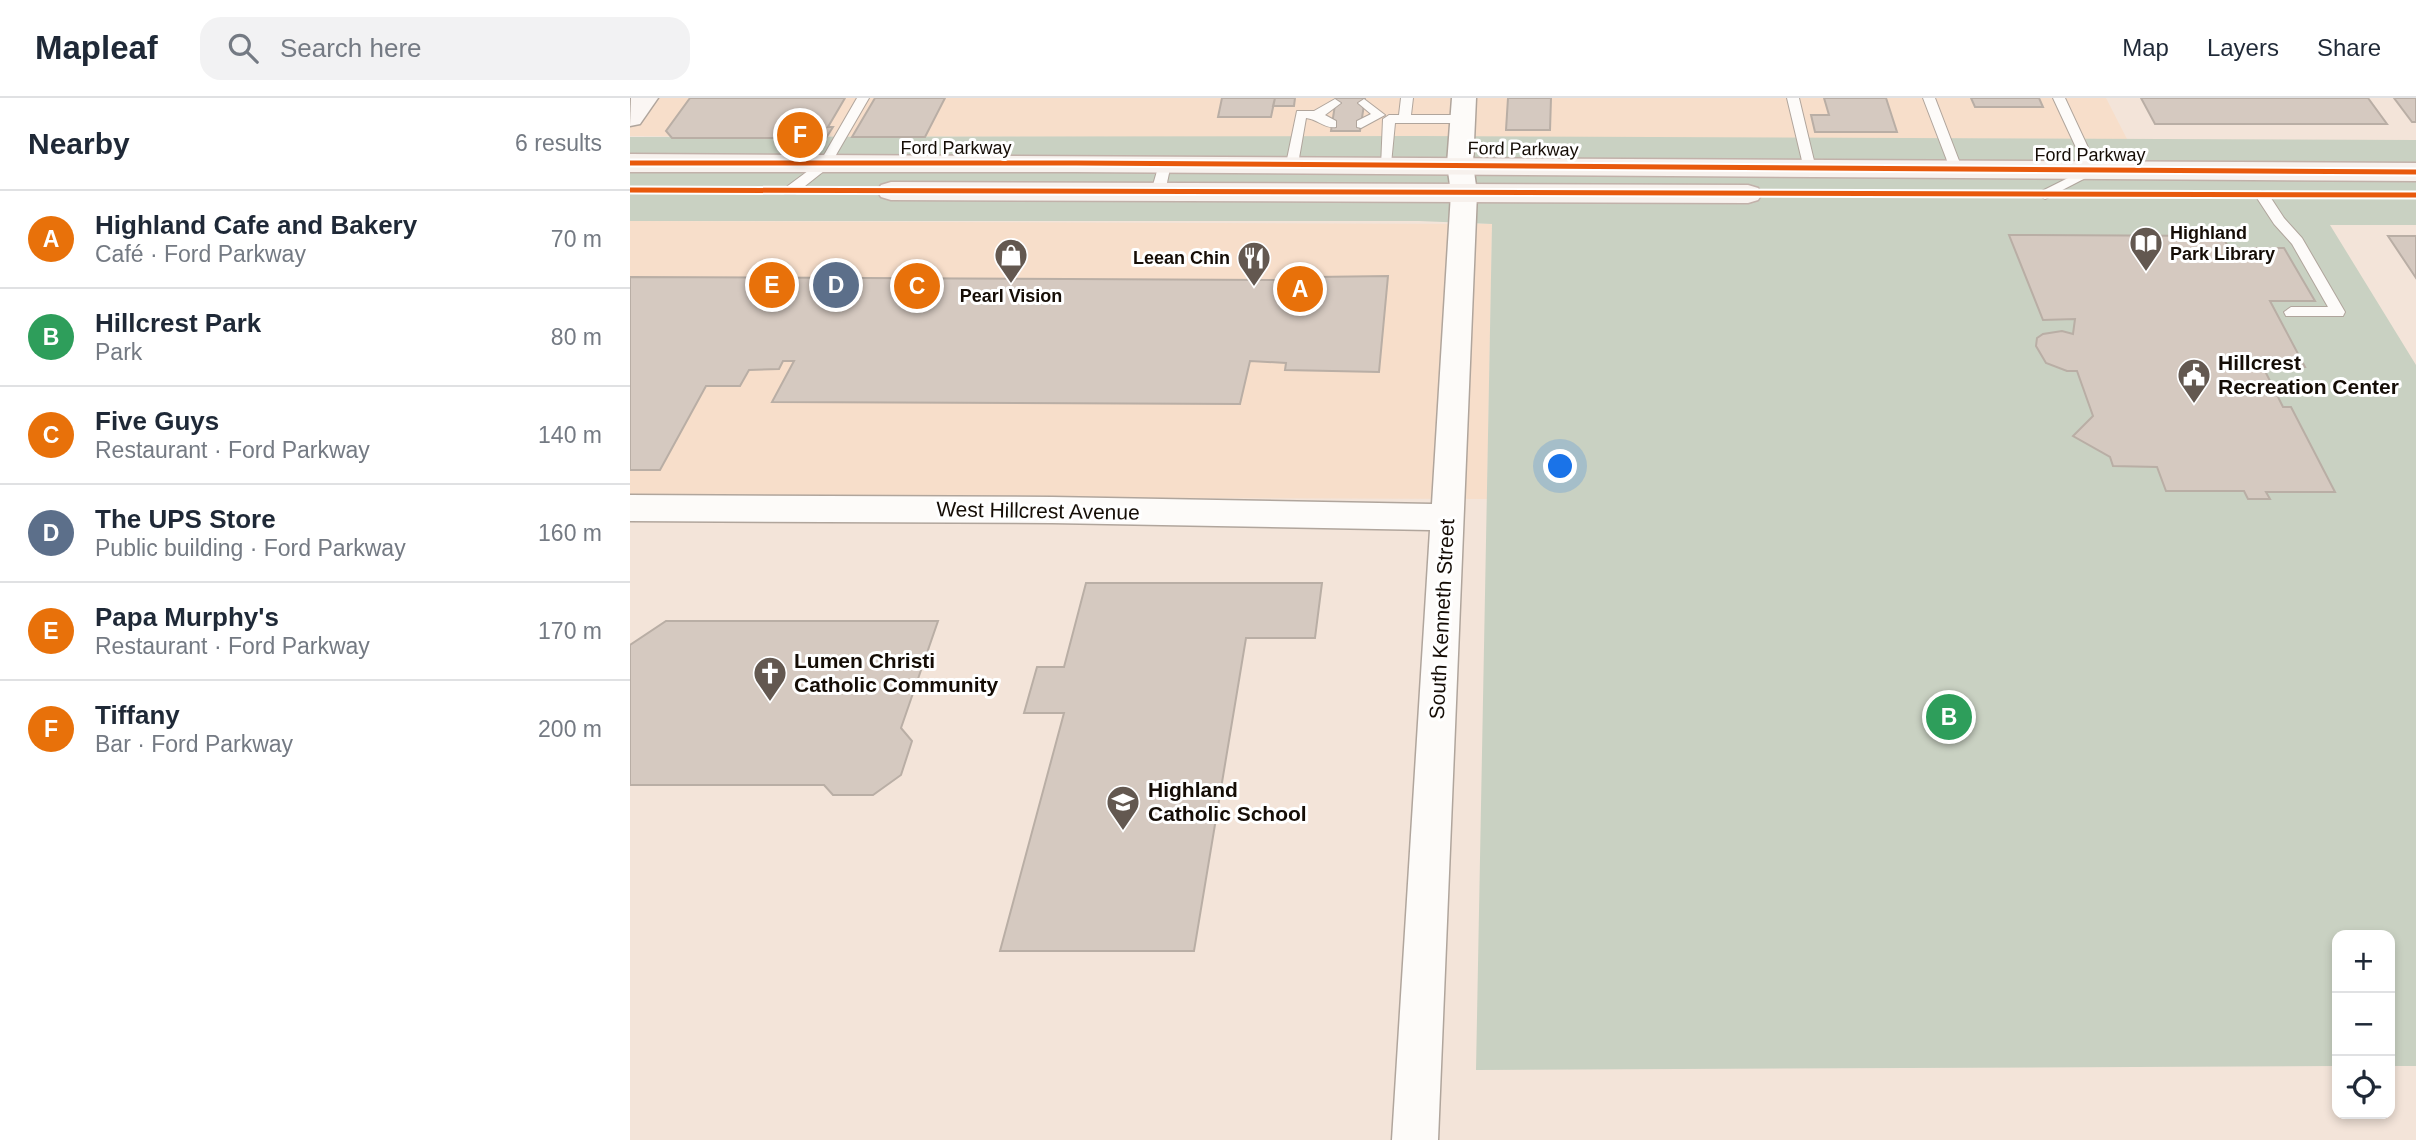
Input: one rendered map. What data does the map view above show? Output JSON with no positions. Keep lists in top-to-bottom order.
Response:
{
  "streets": {
    "main road": ["Ford Parkway"],
    "street": ["West Hillcrest Avenue", "South Kenneth Street"]
  },
  "crossings": [
    ["Ford Parkway", "South Kenneth Street"],
    ["West Hillcrest Avenue", "South Kenneth Street"]
  ],
  "places": {
    "library": ["Highland Park Library"],
    "shop": ["Pearl Vision"],
    "restaurant": ["Leean Chin"],
    "public building": ["Hillcrest Recreation Center"],
    "church": ["Lumen Christi Catholic Community"],
    "school or university": ["Highland Catholic School"]
  },
  "page": {
    "header": "Mapleaf",
    "search": "Search here",
    "nav": ["Map", "Layers", "Share"],
    "heading": ["Nearby", "6 results"],
    "pins": [
      "F",
      "D",
      "E",
      "C",
      "A",
      "B"
    ],
    "list": [
      {
        "mark": "A",
        "name": "Highland Cafe and Bakery",
        "note": "Café · Ford Parkway",
        "value": "70 m"
      },
      {
        "mark": "B",
        "name": "Hillcrest Park",
        "note": "Park",
        "value": "80 m"
      },
      {
        "mark": "C",
        "name": "Five Guys",
        "note": "Restaurant · Ford Parkway",
        "value": "140 m"
      },
      {
        "mark": "D",
        "name": "The UPS Store",
        "note": "Public building · Ford Parkway",
        "value": "160 m"
      },
      {
        "mark": "E",
        "name": "Papa Murphy's",
        "note": "Restaurant · Ford Parkway",
        "value": "170 m"
      },
      {
        "mark": "F",
        "name": "Tiffany",
        "note": "Bar · Ford Parkway",
        "value": "200 m"
      }
    ],
    "map_buttons": ["+", "−"]
  }
}
